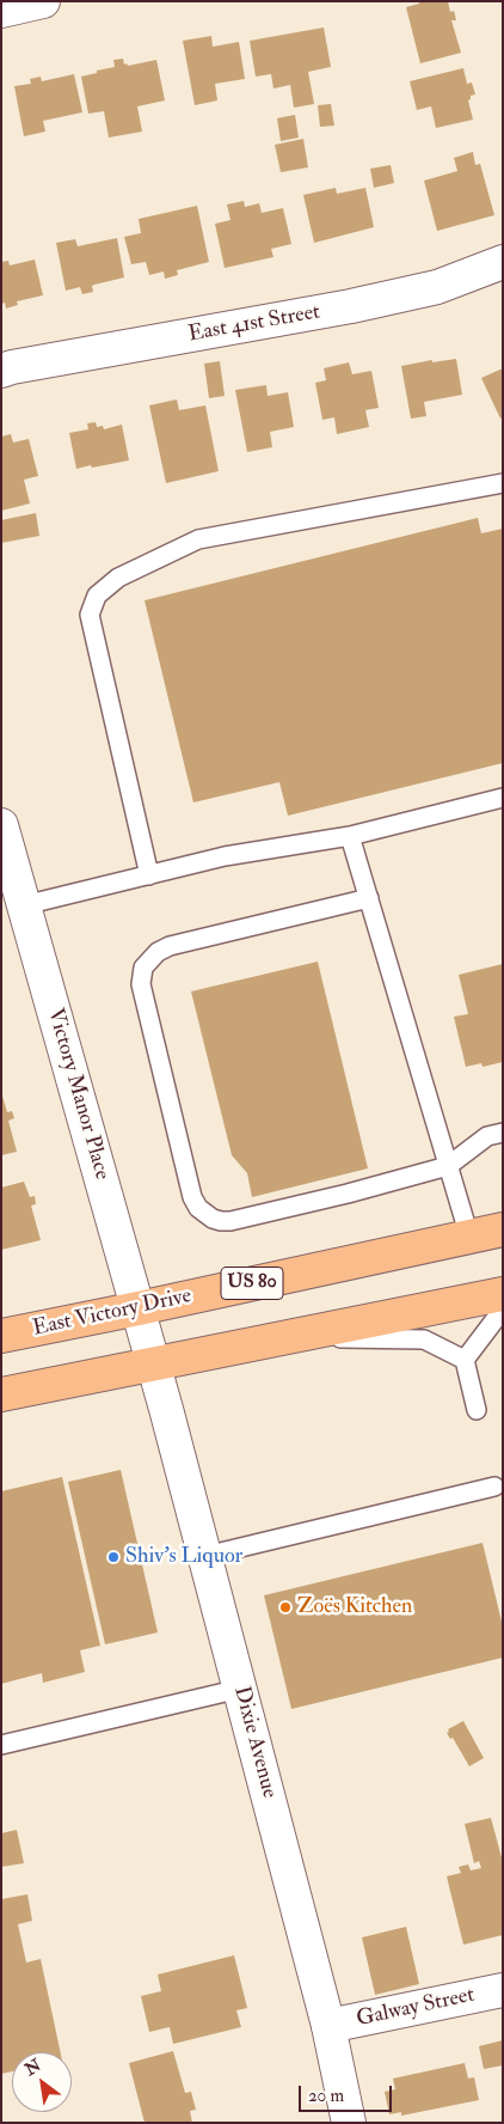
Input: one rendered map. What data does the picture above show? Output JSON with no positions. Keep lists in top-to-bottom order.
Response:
{
  "streets": {
    "main road": ["US 80", "East Victory Drive"],
    "street": [
      "East 41st Street",
      "Victory Manor Place",
      "Dixie Avenue",
      "Galway Street"
    ]
  },
  "crossings": [
    ["Victory Manor Place", "East Victory Drive"],
    ["Victory Manor Place", "Dixie Avenue"],
    ["Dixie Avenue", "Galway Street"]
  ],
  "places": ["Shiv’s Liquor", "Zoës Kitchen"],
  "scale_bar": "20 m",
  "north": "top left"
}
